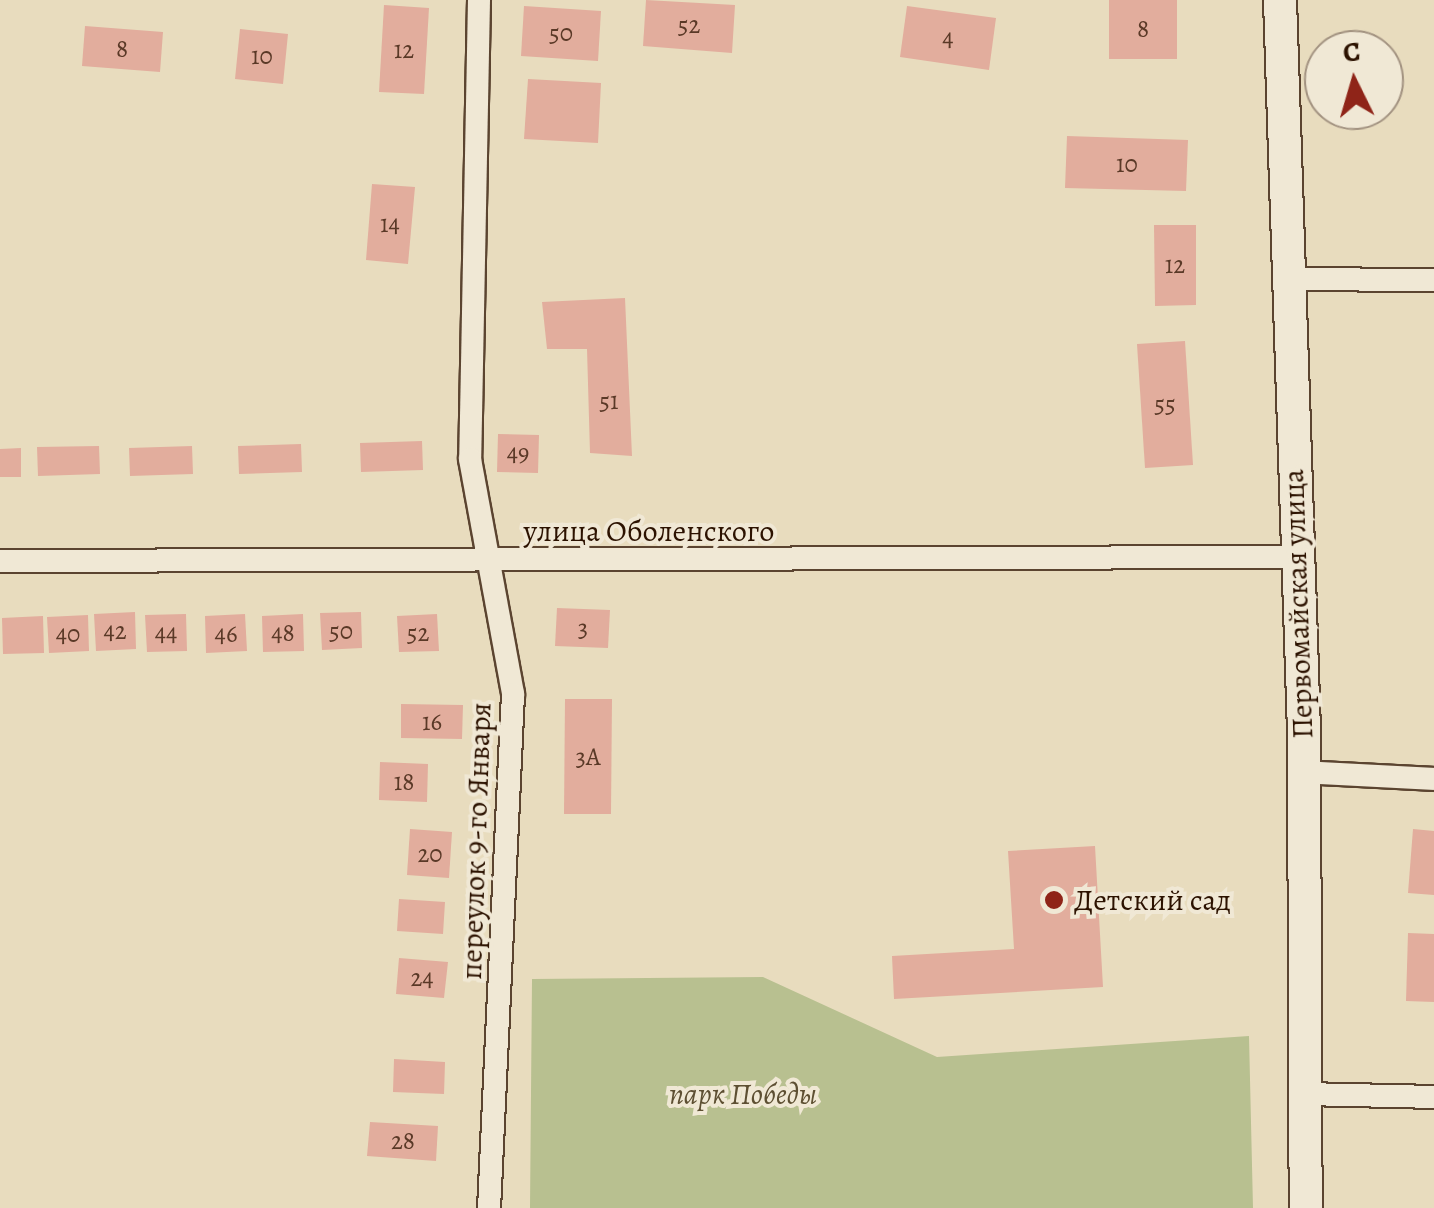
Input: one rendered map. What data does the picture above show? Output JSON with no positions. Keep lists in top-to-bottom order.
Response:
{
  "streets": {
    "main road": ["Первомайская улица"],
    "street": ["улица Оболенского", "переулок 9-го Января"]
  },
  "crossings": [
    ["улица Оболенского", "Первомайская улица"],
    ["улица Оболенского", "переулок 9-го Января"]
  ],
  "parks": ["парк Победы"],
  "places": ["Детский сад"],
  "house_numbers": [
    "52",
    "8",
    "50",
    "4",
    "8",
    "12",
    "10",
    "10",
    "14",
    "12",
    "51",
    "55",
    "49",
    "3",
    "42",
    "50",
    "44",
    "48",
    "52",
    "40",
    "46",
    "16",
    "3А",
    "18",
    "20",
    "24",
    "28"
  ],
  "north": "top"
}
